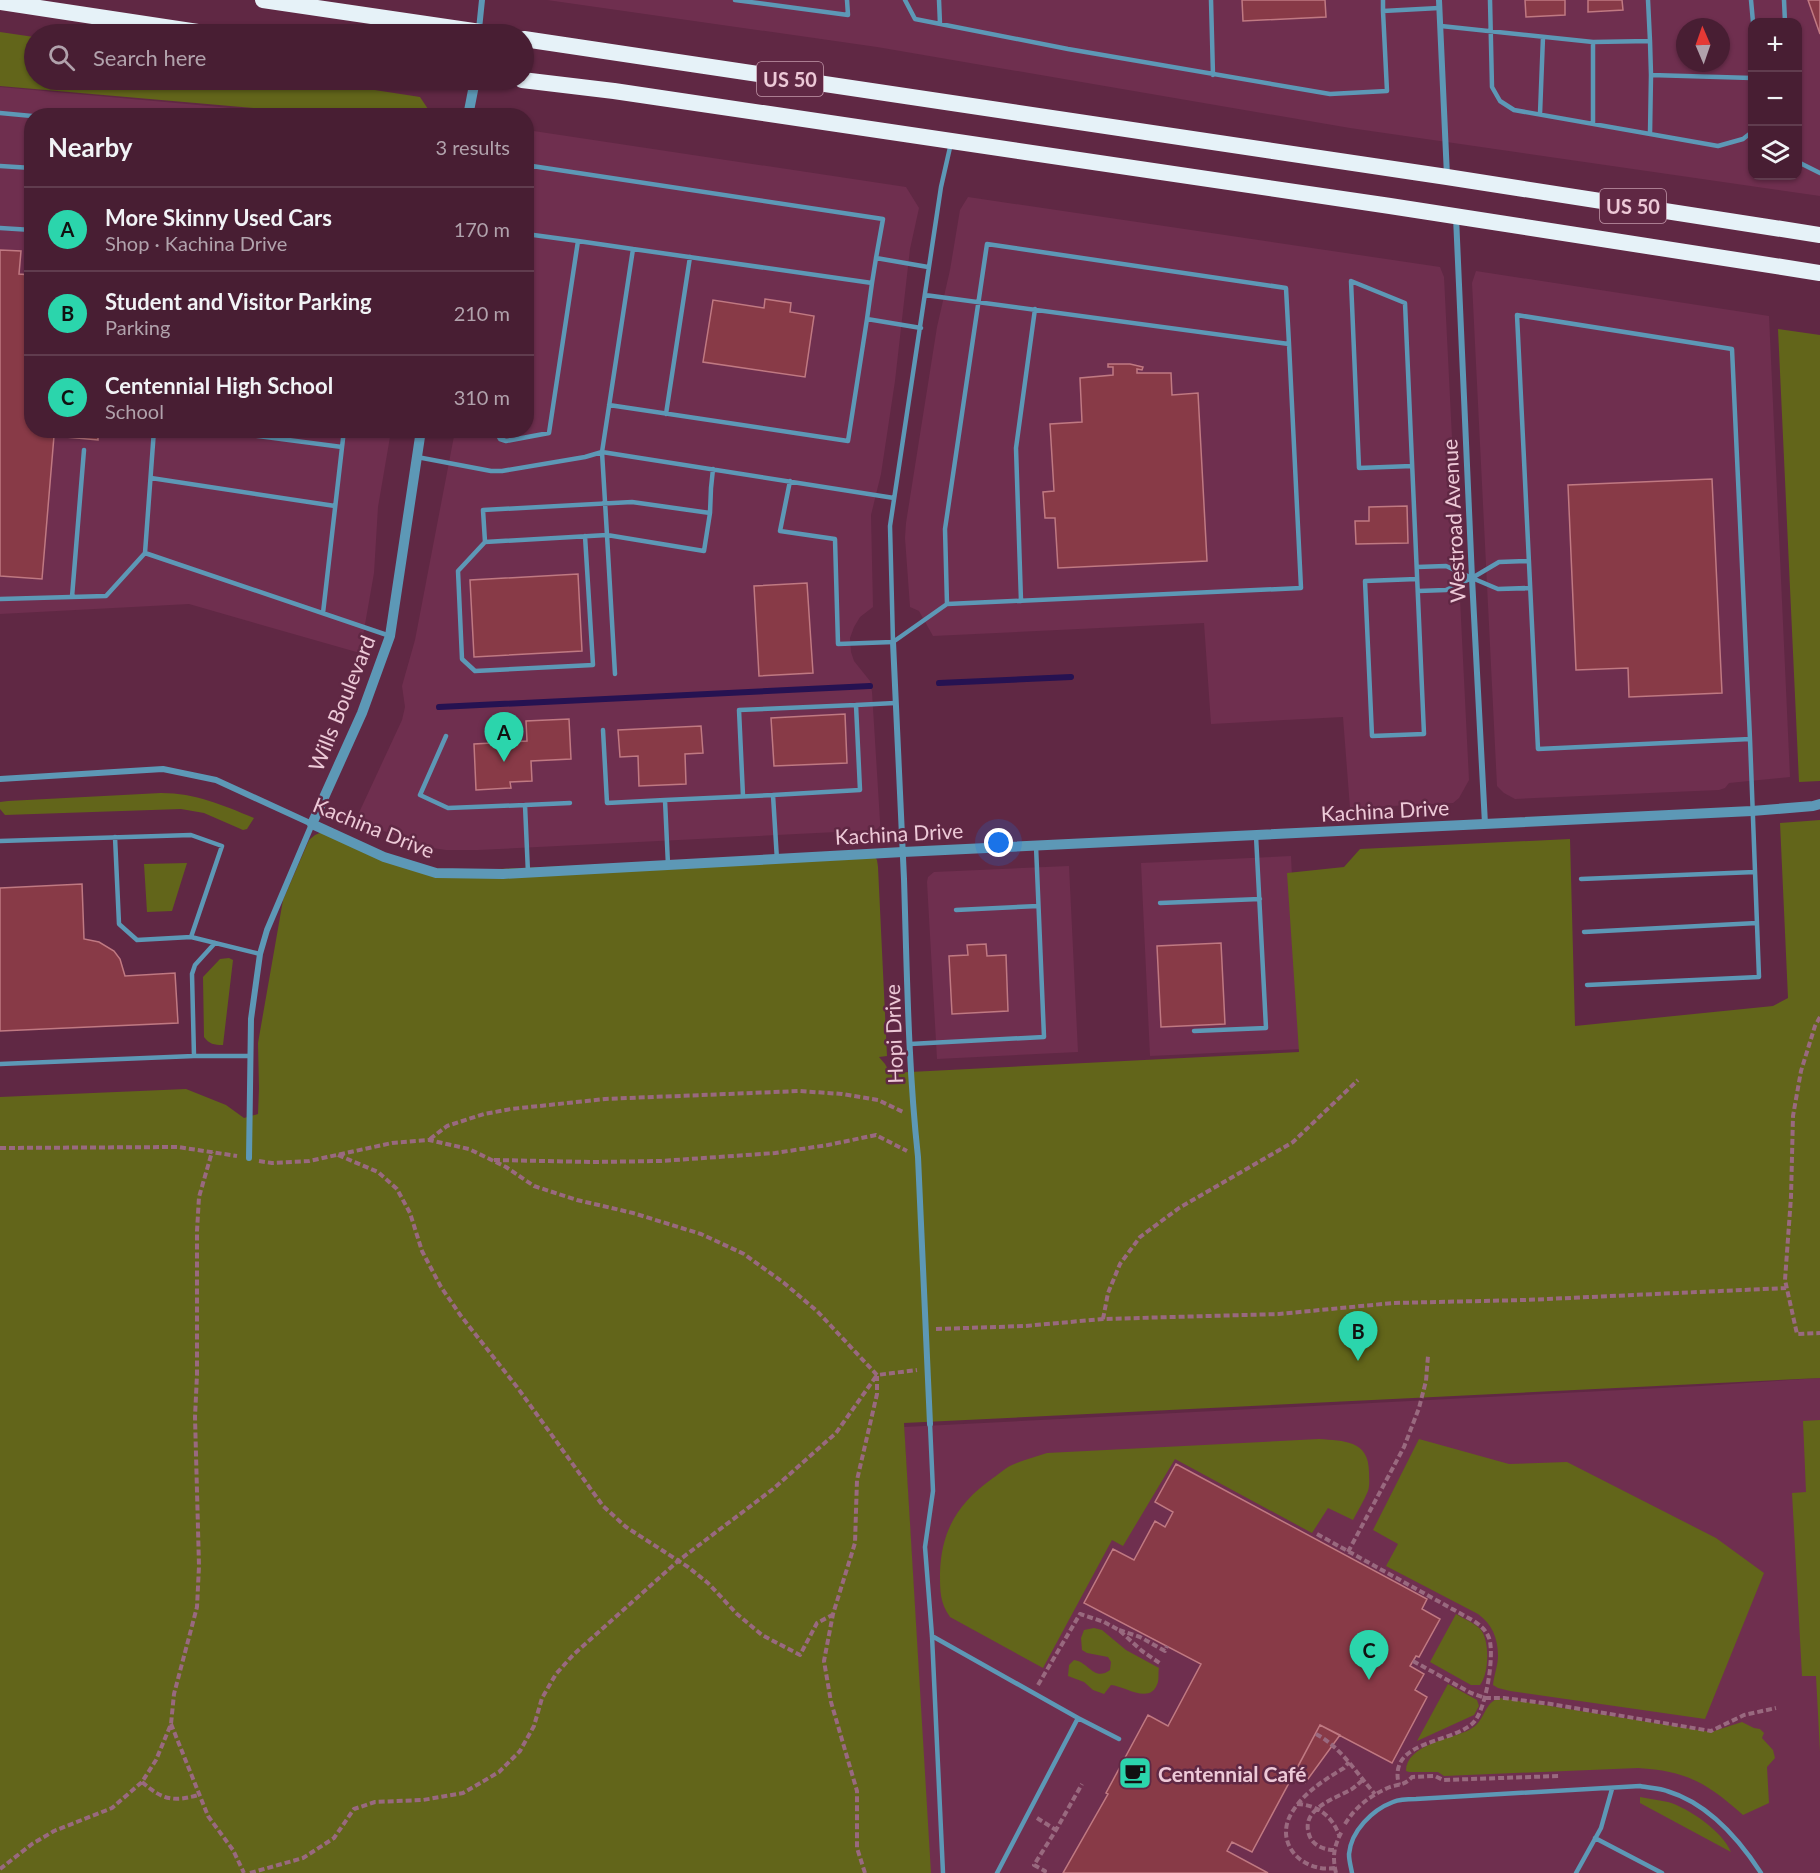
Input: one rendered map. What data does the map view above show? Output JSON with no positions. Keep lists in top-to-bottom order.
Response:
{
  "streets": {
    "highway": ["US 50"],
    "street": [
      "Westroad Avenue",
      "Wills Boulevard",
      "Kachina Drive",
      "Hopi Drive"
    ]
  },
  "crossings": [
    ["US 50", "Westroad Avenue"],
    ["Westroad Avenue", "Kachina Drive"],
    ["Wills Boulevard", "Kachina Drive"],
    ["Kachina Drive", "Hopi Drive"]
  ],
  "places": {
    "cafe": ["Centennial Café"]
  },
  "north": "top",
  "page": {
    "map_buttons": ["+", "−"],
    "search": "Search here",
    "heading": ["Nearby", "3 results"],
    "list": [
      {
        "mark": "A",
        "name": "More Skinny Used Cars",
        "note": "Shop · Kachina Drive",
        "value": "170 m"
      },
      {
        "mark": "B",
        "name": "Student and Visitor Parking",
        "note": "Parking",
        "value": "210 m"
      },
      {
        "mark": "C",
        "name": "Centennial High School",
        "note": "School",
        "value": "310 m"
      }
    ],
    "pins": ["A", "B", "C"]
  }
}
